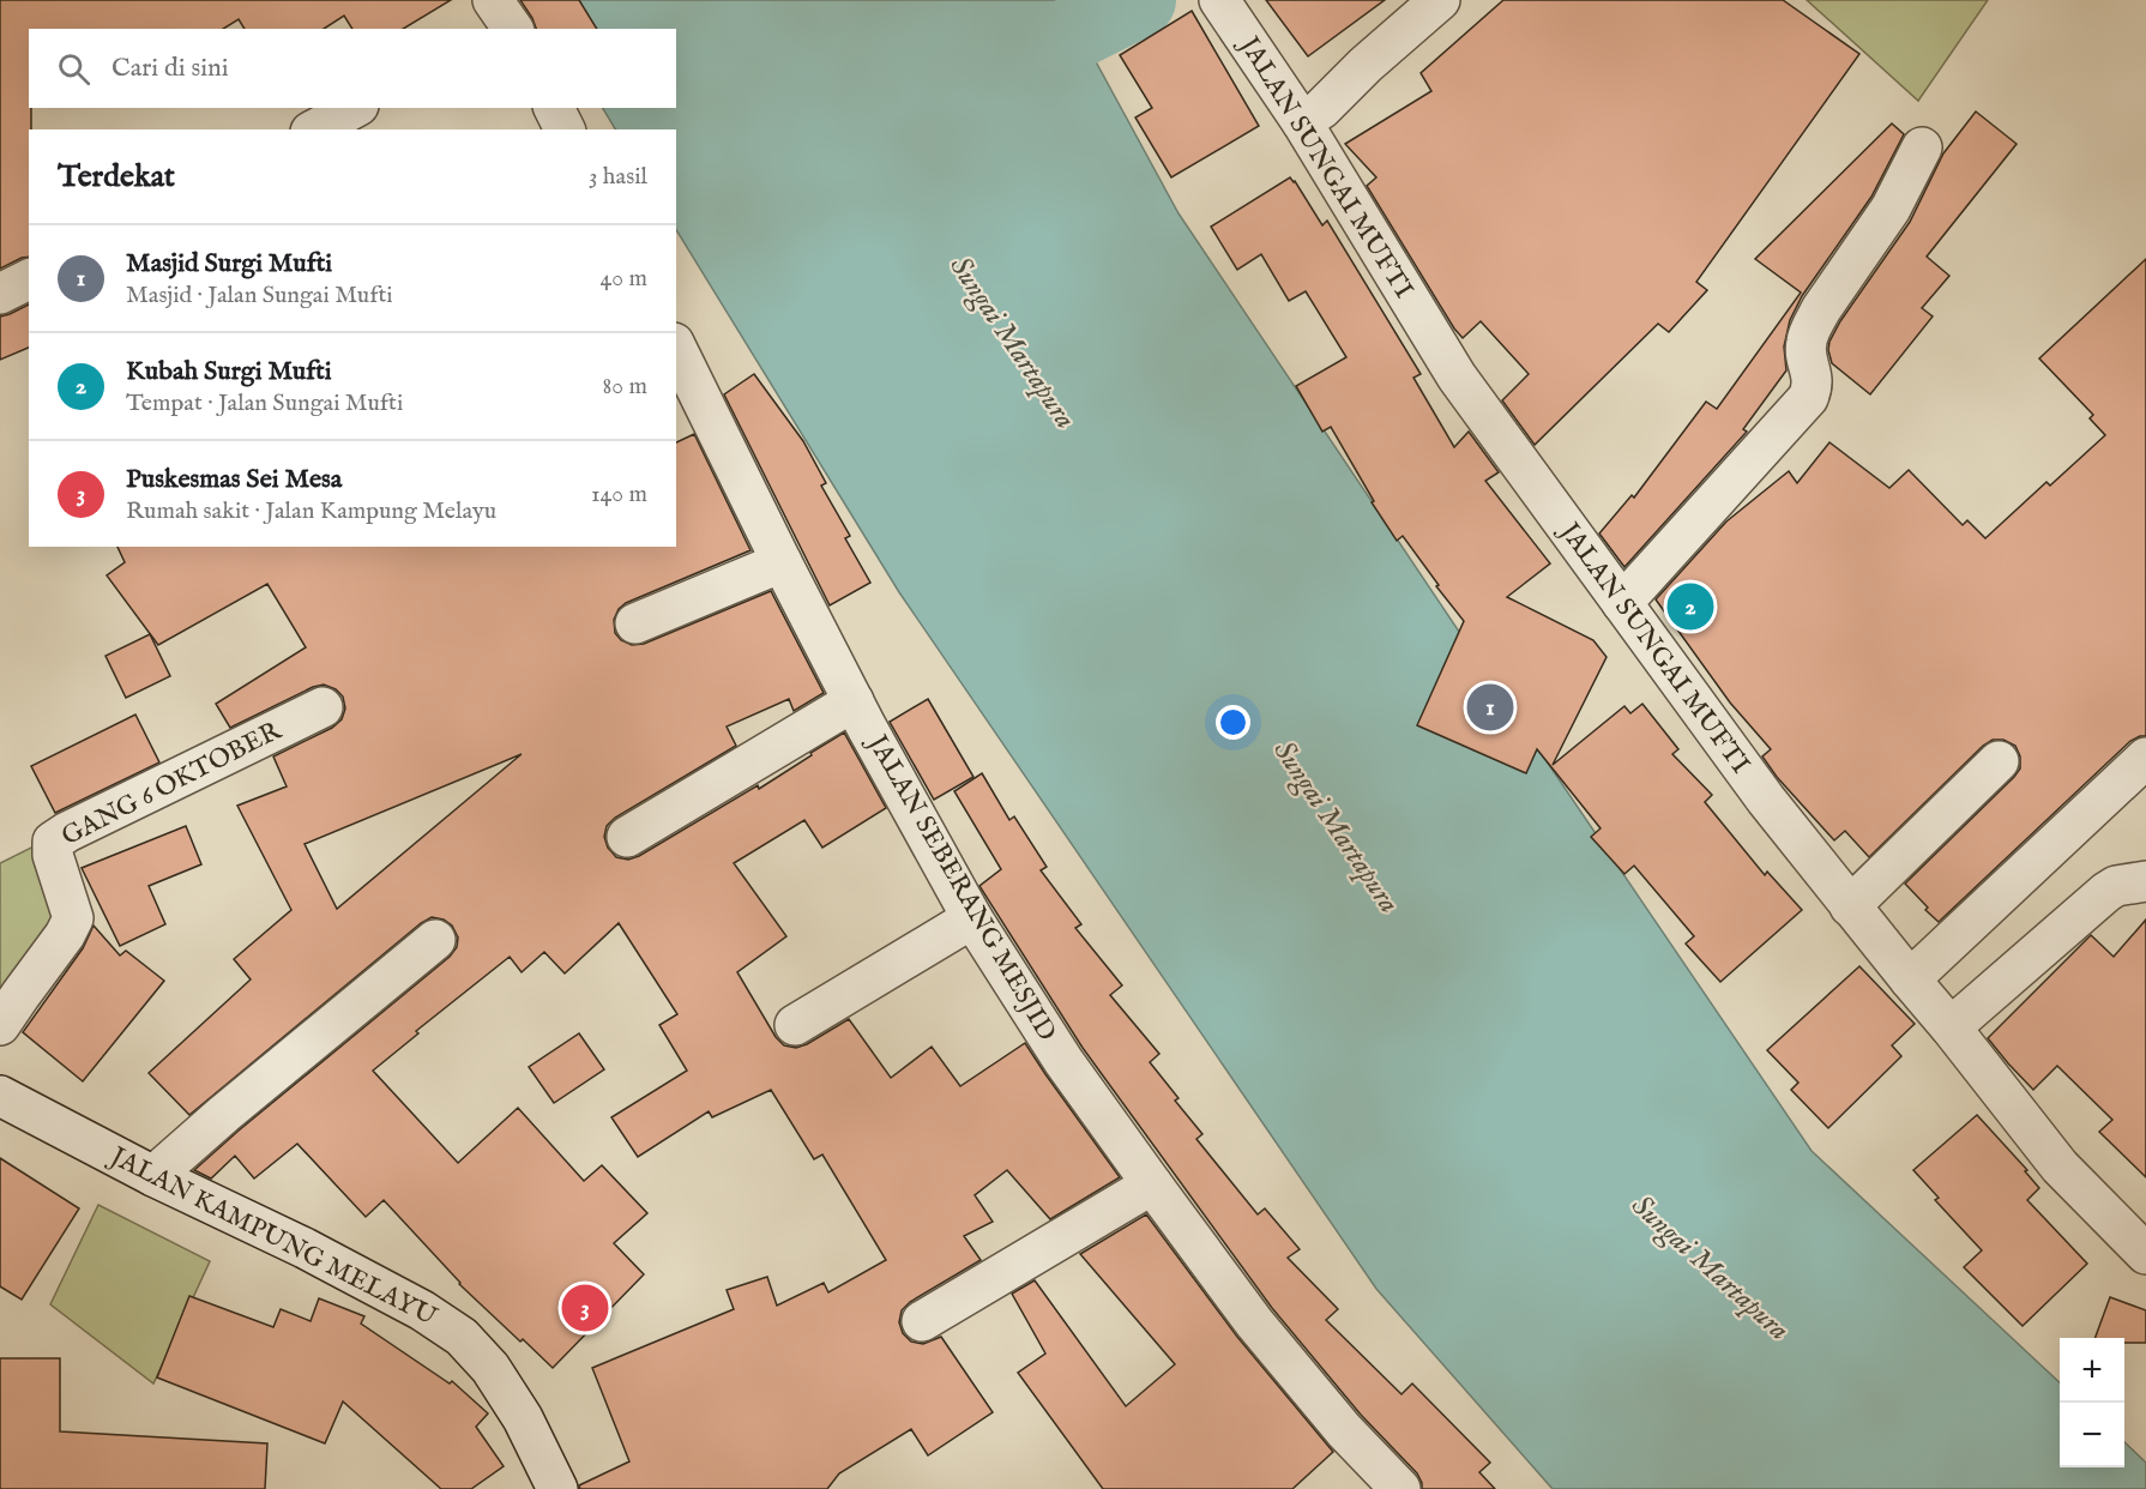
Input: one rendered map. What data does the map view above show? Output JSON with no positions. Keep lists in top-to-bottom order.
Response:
{
  "streets": {
    "street": [
      "JALAN SUNGAI MUFTI",
      "GANG 6 OKTOBER",
      "JALAN SEBERANG MESJID",
      "JALAN KAMPUNG MELAYU"
    ]
  },
  "water": ["Sungai Martapura"],
  "page": {
    "search": "Cari di sini",
    "heading": ["Terdekat", "3 hasil"],
    "list": [
      {
        "mark": "1",
        "name": "Masjid Surgi Mufti",
        "note": "Masjid · Jalan Sungai Mufti",
        "value": "40 m"
      },
      {
        "mark": "2",
        "name": "Kubah Surgi Mufti",
        "note": "Tempat · Jalan Sungai Mufti",
        "value": "80 m"
      },
      {
        "mark": "3",
        "name": "Puskesmas Sei Mesa",
        "note": "Rumah sakit · Jalan Kampung Melayu",
        "value": "140 m"
      }
    ],
    "pins": ["2", "1", "3"],
    "map_buttons": ["+", "−"]
  }
}
